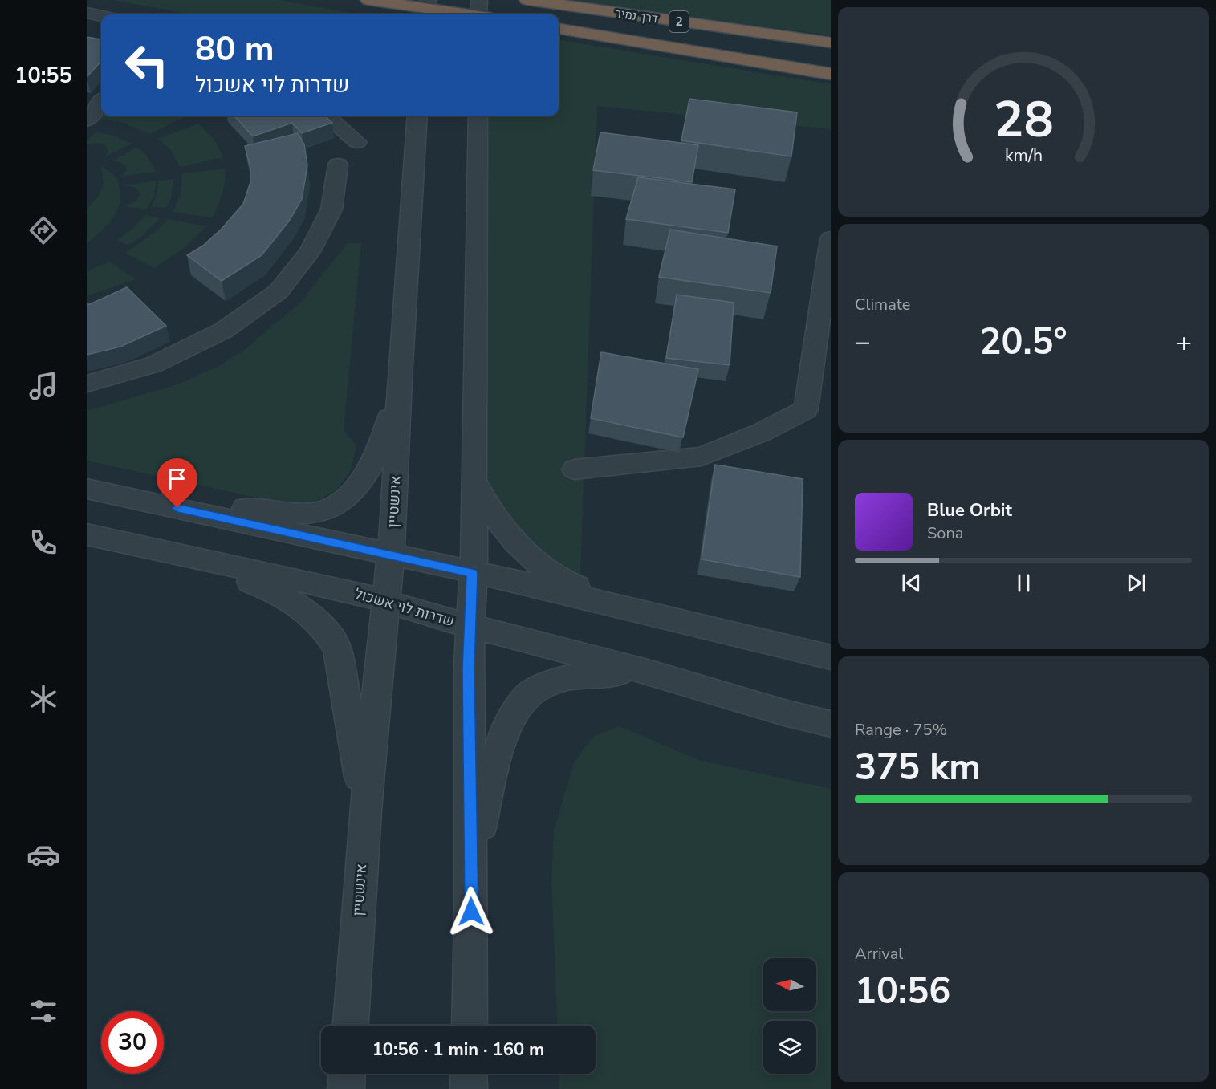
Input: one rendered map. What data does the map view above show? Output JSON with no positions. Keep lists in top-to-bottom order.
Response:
{
  "streets": {
    "highway": ["דרך נמיר", "2"],
    "street": ["אינשטיין", "שדרות לוי אשכול"]
  },
  "crossings": [
    ["אינשטיין", "שדרות לוי אשכול"]
  ],
  "north": "left",
  "page": {
    "tabs": "10:55",
    "turn": ["80 m", "שדרות לוי אשכול"],
    "tile": [
      "Climate",
      ["Range · 75%", "375 km"],
      ["Arrival", "10:56"]
    ],
    "heat": ["−", "20.5°", "+"],
    "song": ["Blue Orbit", "Sona"],
    "limit": "30",
    "trip": "10:56 · 1 min · 160 m",
    "gauge": ["28", "km/h"]
  }
}
